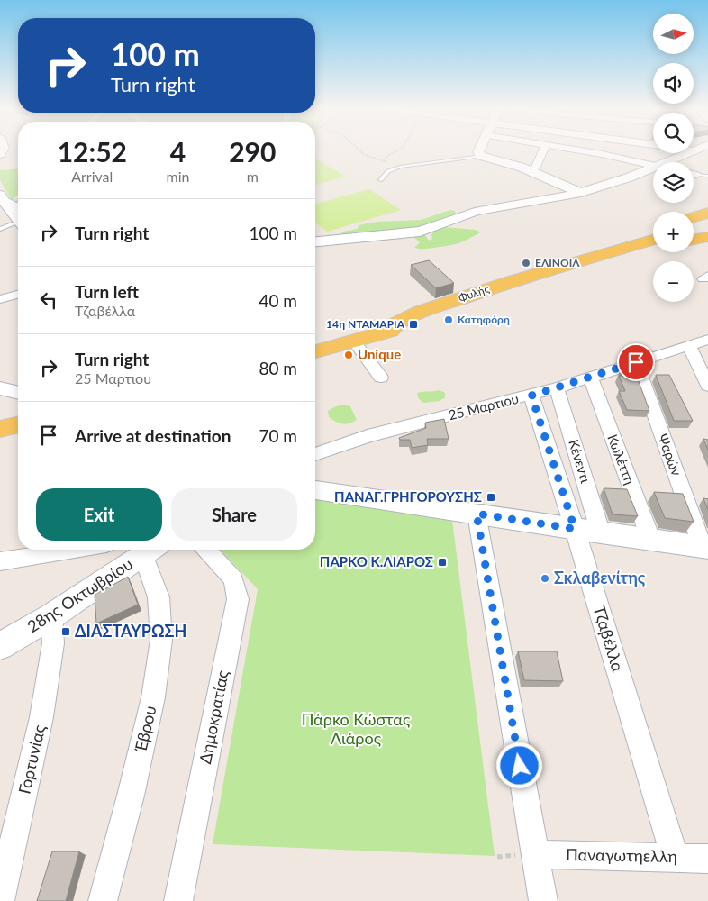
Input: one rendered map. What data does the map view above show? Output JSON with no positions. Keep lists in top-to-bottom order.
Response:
{
  "streets": {
    "main road": ["Φυλής"],
    "street": [
      "25 Μαρτιου",
      "Ψαρών",
      "Κωλέττη",
      "Κένεντι",
      "28ης Οκτωβρίου",
      "Τζαβέλλα",
      "Δημοκρατίας",
      "Έβρου",
      "Γορτυνίας",
      "Παναγωτηελλη"
    ]
  },
  "crossings": [
    ["25 Μαρτιου", "Ψαρών"],
    ["25 Μαρτιου", "Κωλέττη"],
    ["25 Μαρτιου", "Κένεντι"],
    ["25 Μαρτιου", "Τζαβέλλα"],
    ["28ης Οκτωβρίου", "Έβρου"],
    ["28ης Οκτωβρίου", "Γορτυνίας"],
    ["Τζαβέλλα", "Παναγωτηελλη"]
  ],
  "parks": ["Πάρκο Κώστας Λιάρος"],
  "places": {
    "other": [
      "ΕΛΙΝΟΙΛ",
      "Κατηφόρη",
      "Unique",
      "Σκλαβενίτης"
    ],
    "transit": [
      "14η ΝΤΑΜΑΡΙΑ",
      "ΠΑΝΑΓ.ΓΡΗΓΟΡΟΥΣΗΣ",
      "ΠΑΡΚΟ Κ.ΛΙΑΡΟΣ",
      "ΔΙΑΣΤΑΥΡΩΣΗ"
    ]
  },
  "north": "right",
  "page": {
    "map_buttons": ["+", "−"],
    "turn": ["100 m", "Turn right"],
    "eta": [
      "12:52",
      "Arrival",
      "4",
      "min",
      "290",
      "m"
    ],
    "list": [
      {
        "name": "Turn right",
        "value": "100 m"
      },
      {
        "name": "Turn left",
        "note": "Τζαβέλλα",
        "value": "40 m"
      },
      {
        "name": "Turn right",
        "note": "25 Μαρτιου",
        "value": "80 m"
      },
      {
        "name": "Arrive at destination",
        "value": "70 m"
      }
    ],
    "buttons": ["Exit", "Share"]
  }
}
